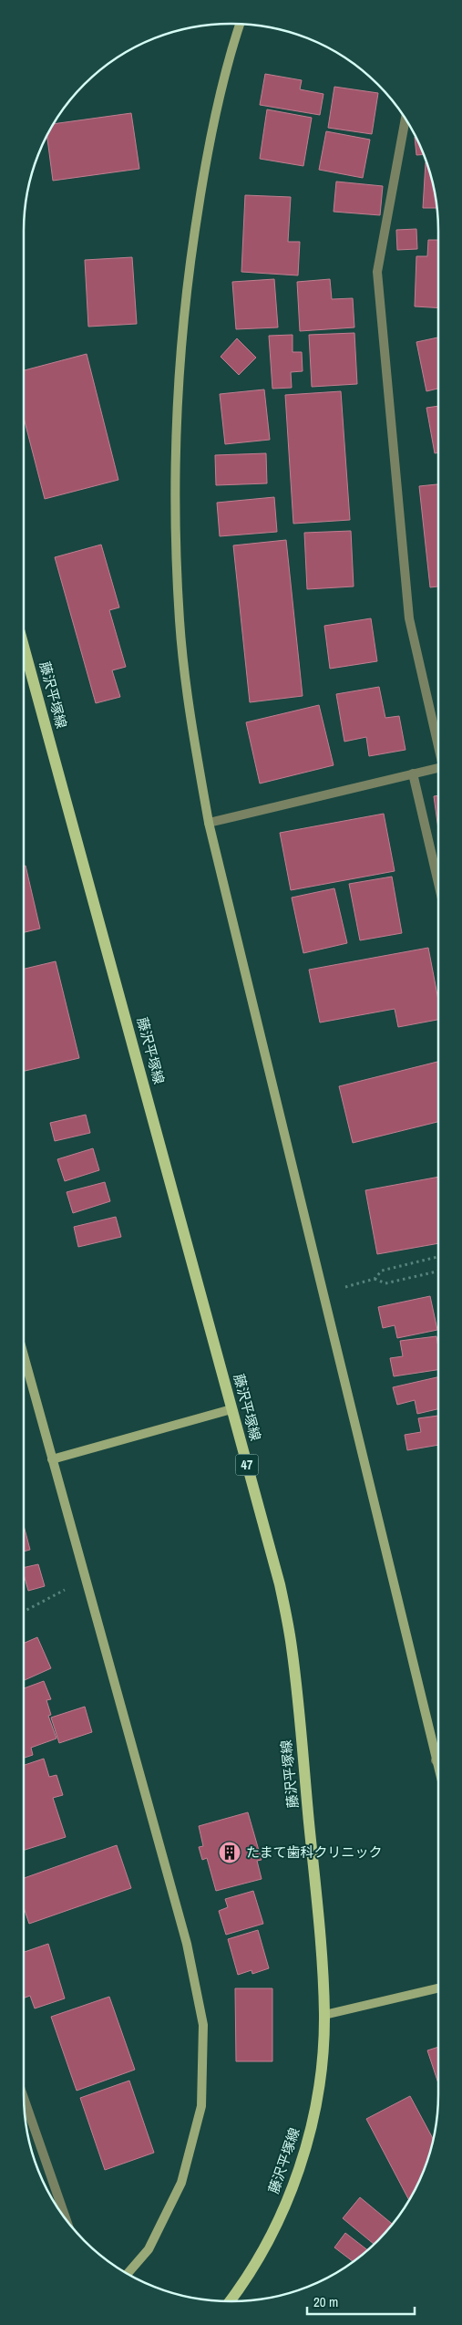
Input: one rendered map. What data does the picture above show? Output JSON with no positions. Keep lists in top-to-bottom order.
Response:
{
  "streets": {
    "main road": ["藤沢平塚線", "47"]
  },
  "places": {
    "building": ["たまて歯科クリニック"]
  },
  "scale_bar": "20 m"
}
